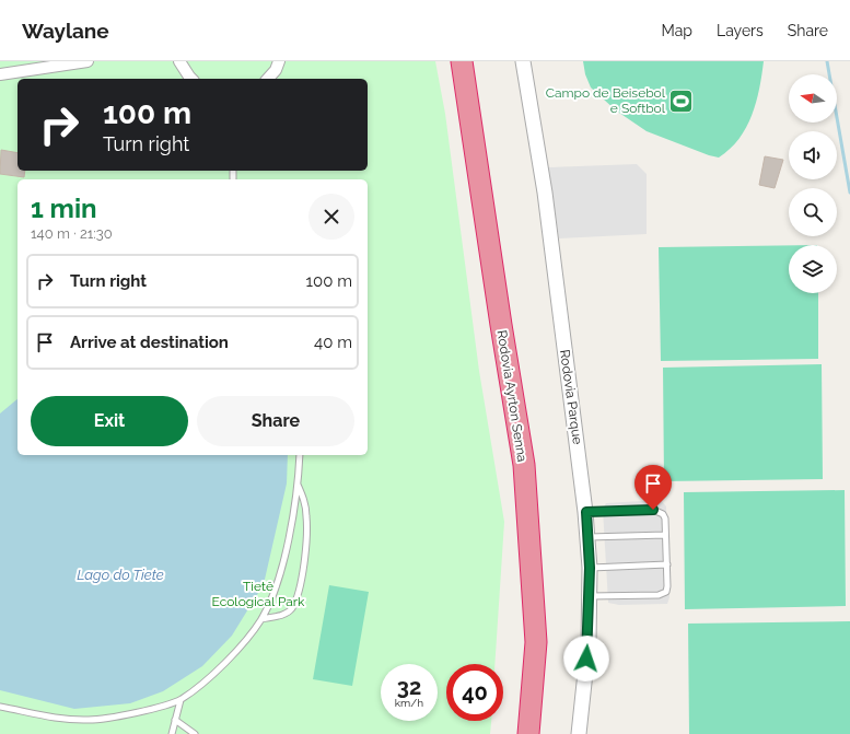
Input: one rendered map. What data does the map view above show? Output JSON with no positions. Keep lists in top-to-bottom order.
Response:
{
  "streets": {
    "highway": ["Rodovia Ayrton Senna"],
    "street": ["Rodovia Parque"]
  },
  "water": ["Lago do Tiete"],
  "parks": ["Tietê Ecological Park"],
  "places": {
    "sports": ["Campo de Beisebol e Softbol"]
  },
  "north": "left",
  "page": {
    "header": "Waylane",
    "nav": ["Map", "Layers", "Share"],
    "turn": ["100 m", "Turn right"],
    "heading": ["1 min", "140 m · 21:30"],
    "list": [
      {
        "name": "Turn right",
        "value": "100 m"
      },
      {
        "name": "Arrive at destination",
        "value": "40 m"
      }
    ],
    "buttons": ["Exit", "Share"],
    "speed": "32 km/h",
    "limit": "40"
  }
}
